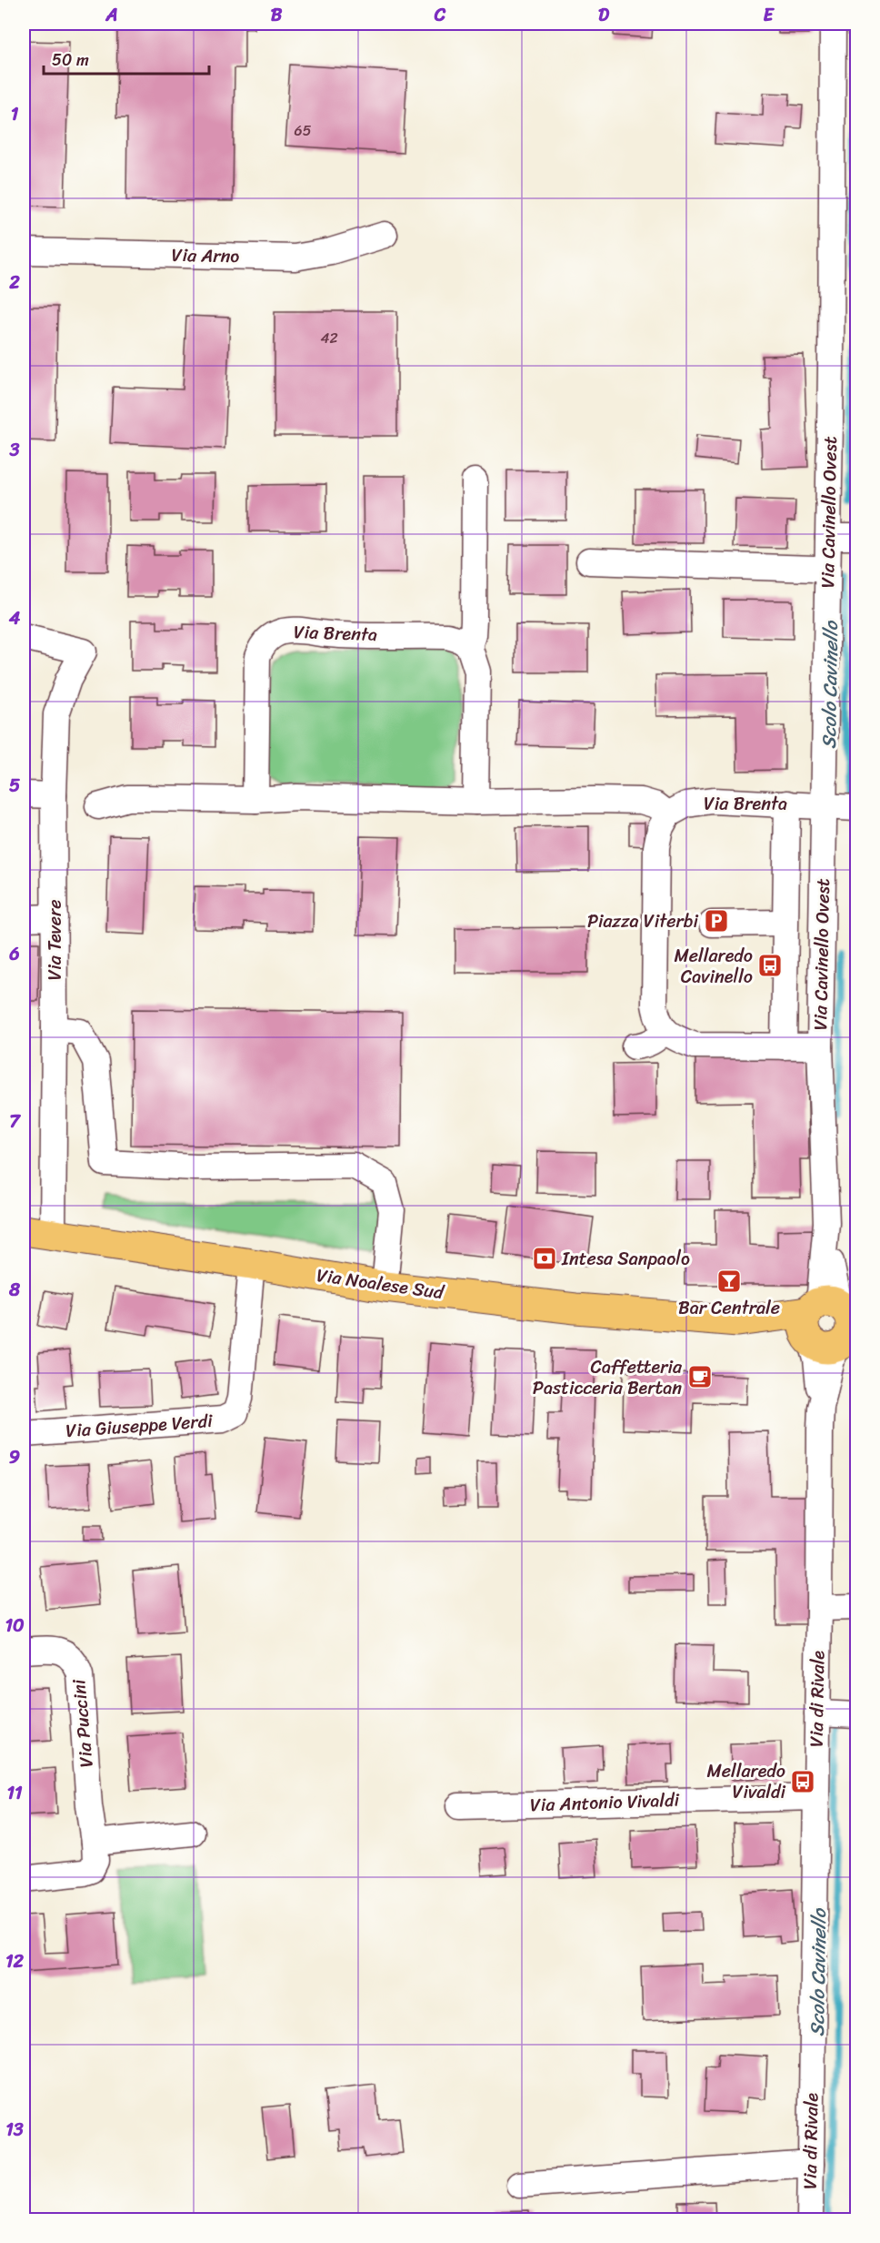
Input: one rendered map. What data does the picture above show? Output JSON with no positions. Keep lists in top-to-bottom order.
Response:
{
  "streets": {
    "main road": ["Via Noalese Sud"],
    "street": [
      "Via Arno",
      "Via Cavinello Ovest",
      "Via Brenta",
      "Via Tevere",
      "Via Giuseppe Verdi",
      "Via di Rivale",
      "Via Puccini",
      "Via Antonio Vivaldi"
    ]
  },
  "crossings": [
    ["Via Cavinello Ovest", "Via Brenta"],
    ["Via Cavinello Ovest", "Via Noalese Sud"],
    ["Via Cavinello Ovest", "Via di Rivale"],
    ["Via Tevere", "Via Noalese Sud"],
    ["Via Noalese Sud", "Via Giuseppe Verdi"],
    ["Via Noalese Sud", "Via di Rivale"],
    ["Via di Rivale", "Via Antonio Vivaldi"]
  ],
  "water": ["Scolo Cavinello"],
  "places": {
    "parking": ["Piazza Viterbi"],
    "bus stop": ["Mellaredo Cavinello", "Mellaredo Vivaldi"],
    "bank": ["Intesa Sanpaolo"],
    "bar": ["Bar Centrale"],
    "cafe": ["Caffetteria Pasticceria Bertan"]
  },
  "house_numbers": ["65", "42"],
  "scale_bar": "50 m",
  "grid": {
    "columns": [
      "A",
      "B",
      "C",
      "D",
      "E"
    ],
    "rows": [
      "1",
      "2",
      "3",
      "4",
      "5",
      "6",
      "7",
      "8",
      "9",
      "10",
      "11",
      "12",
      "13"
    ]
  }
}
